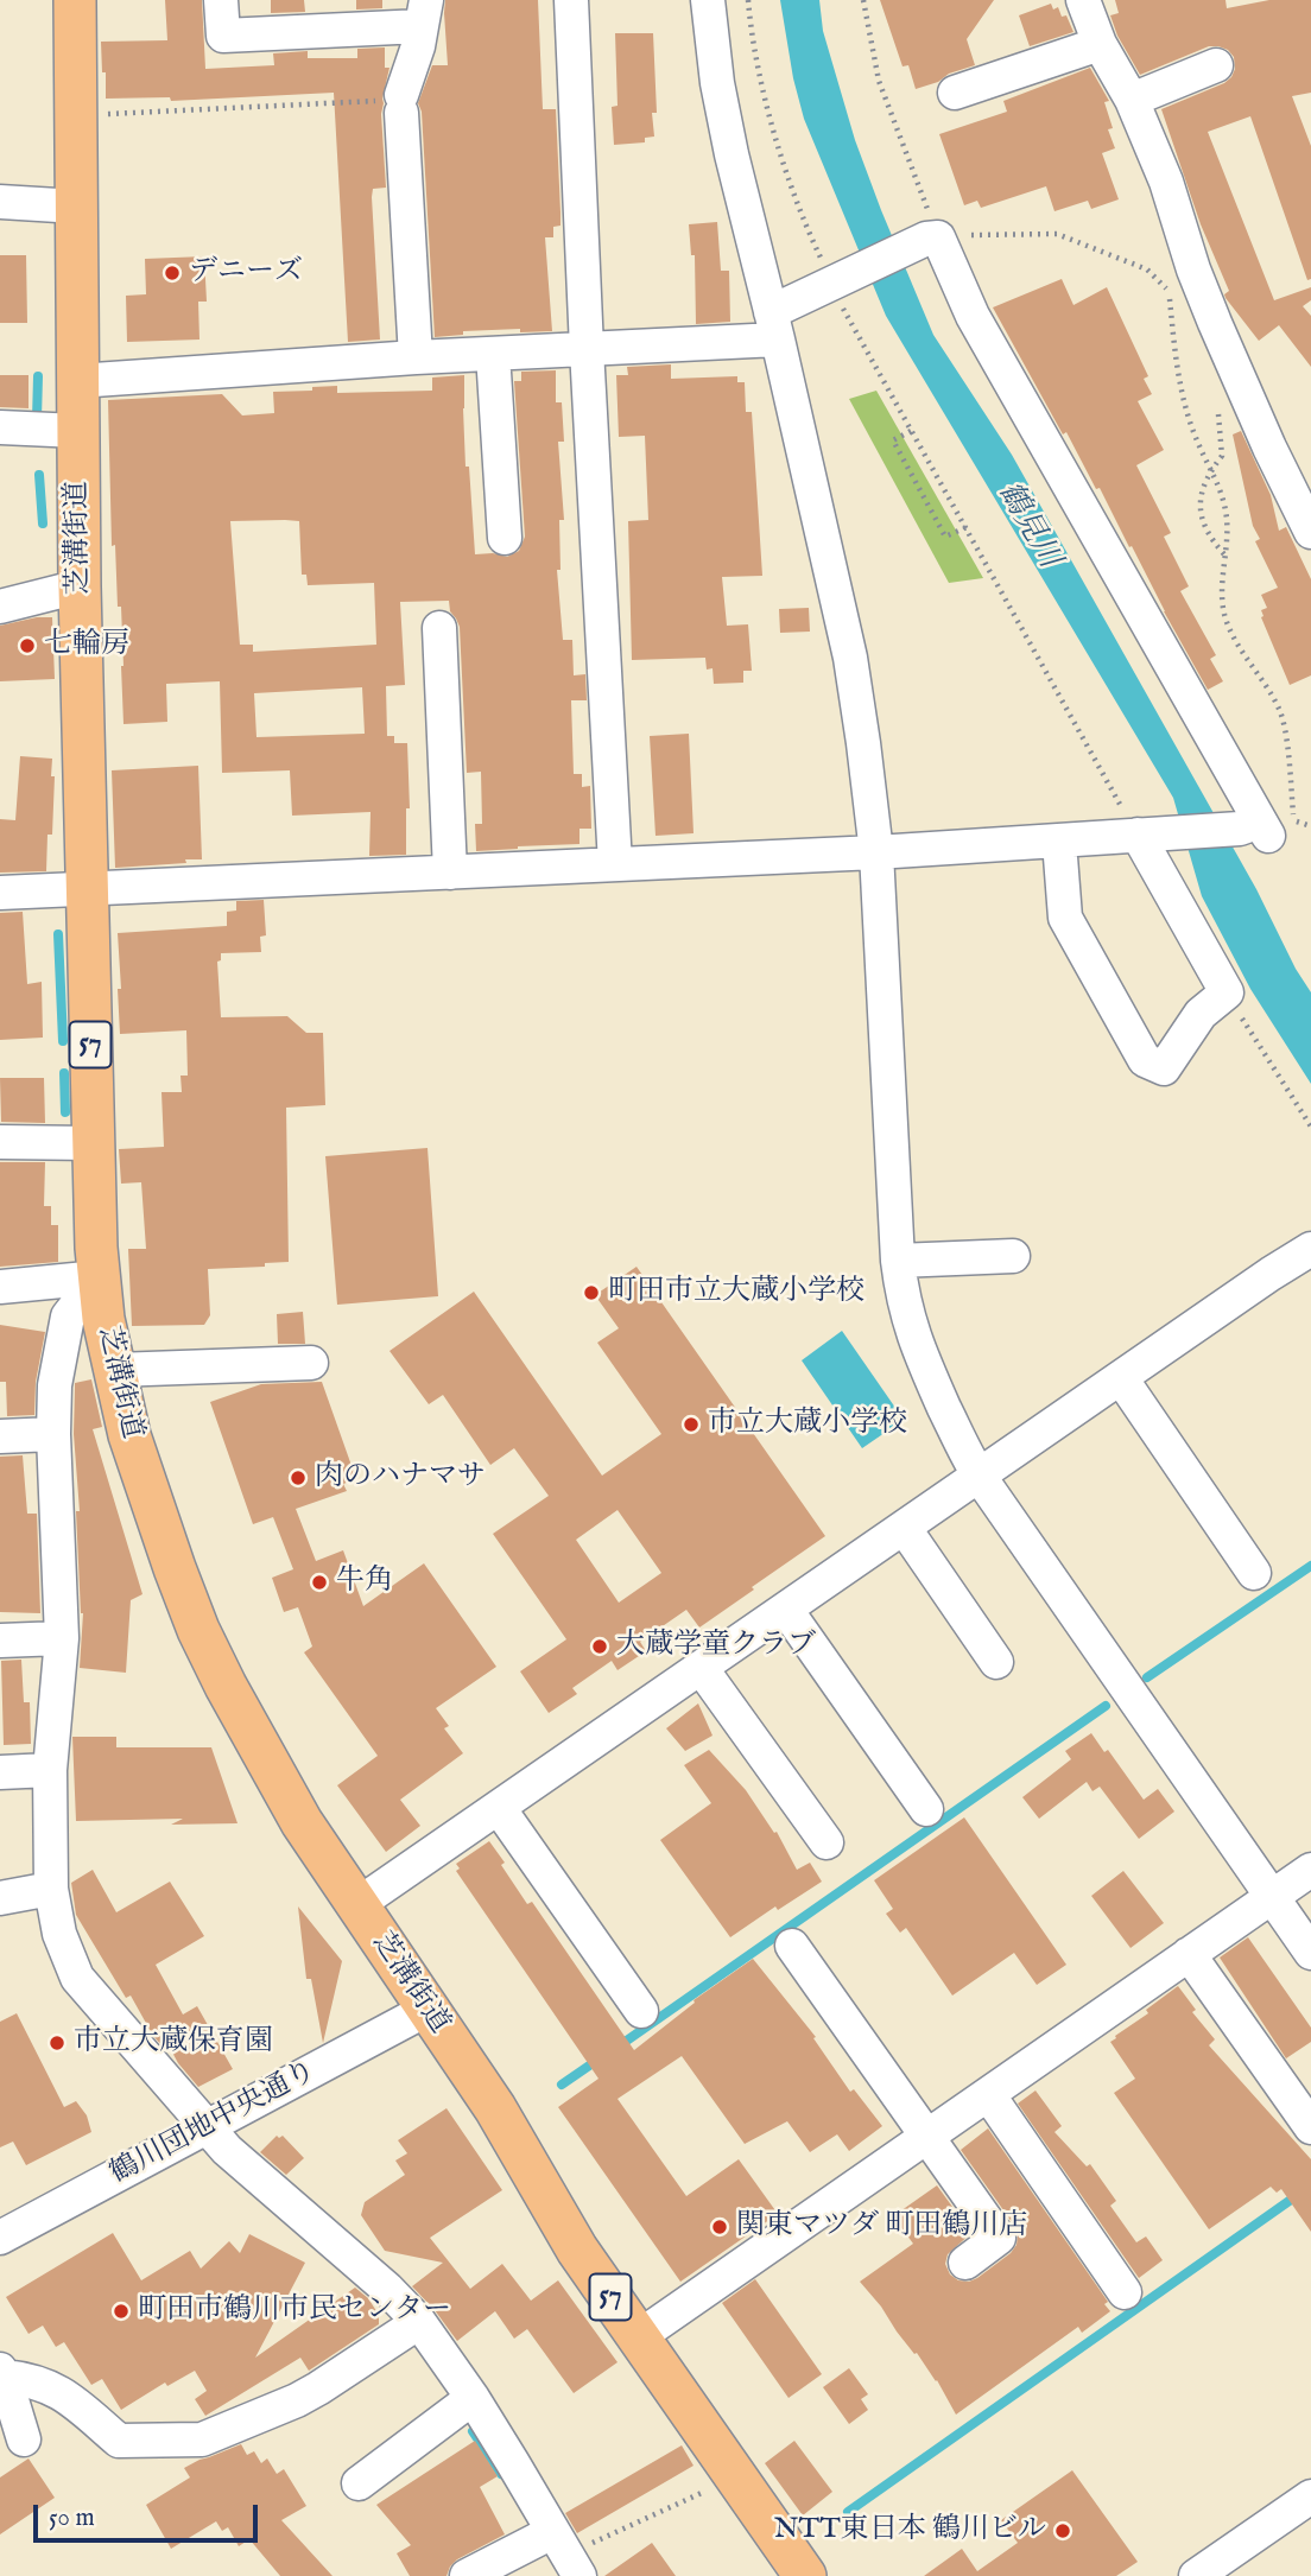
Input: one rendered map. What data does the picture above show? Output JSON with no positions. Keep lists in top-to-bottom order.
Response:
{
  "streets": {
    "main road": ["芝溝街道", "57"],
    "street": ["鶴川団地中央通り"]
  },
  "crossings": [
    ["芝溝街道", "鶴川団地中央通り"]
  ],
  "water": ["鶴見川"],
  "places": [
    "デニーズ",
    "七輪房",
    "町田市立大蔵小学校",
    "市立大蔵小学校",
    "肉のハナマサ",
    "牛角",
    "大蔵学童クラブ",
    "市立大蔵保育園",
    "関東マツダ 町田鶴川店",
    "町田市鶴川市民センター",
    "NTT東日本 鶴川ビル"
  ],
  "scale_bar": "50 m"
}
